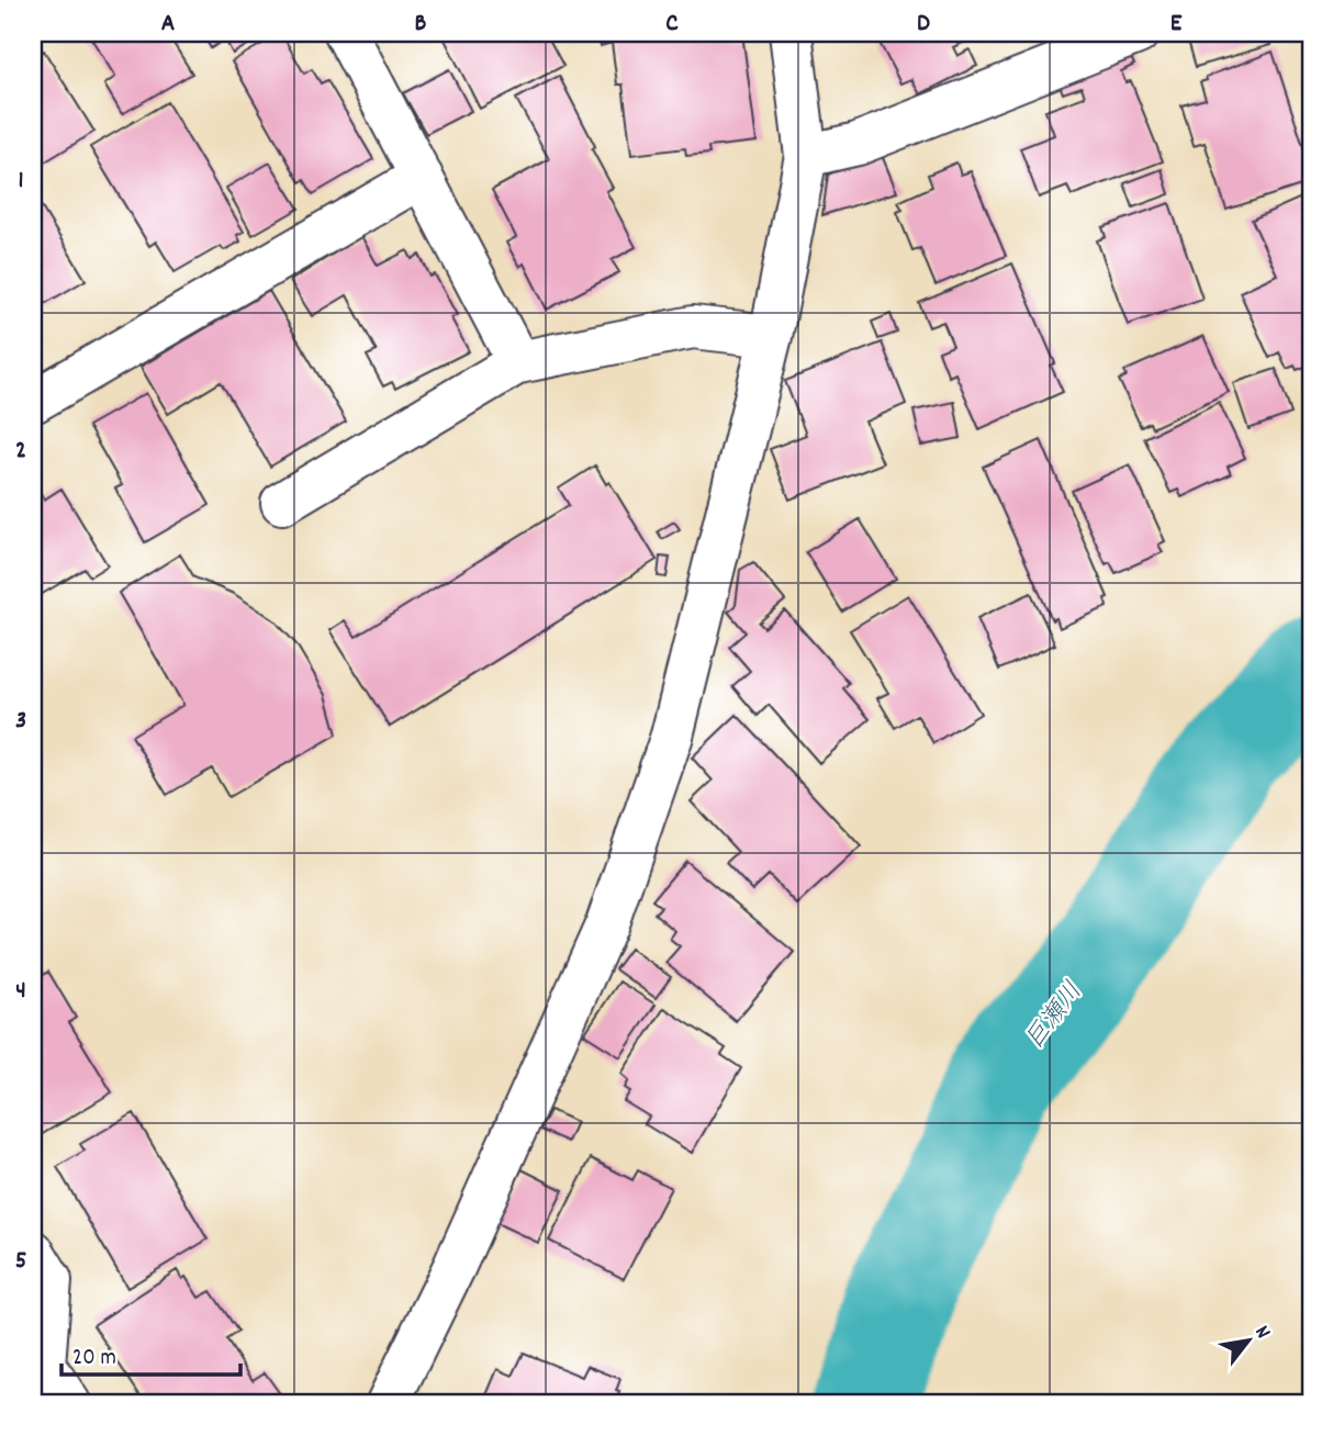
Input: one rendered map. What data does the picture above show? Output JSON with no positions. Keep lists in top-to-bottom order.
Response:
{
  "water": ["巨瀬川"],
  "scale_bar": "20 m",
  "north": "top right",
  "grid": {
    "columns": [
      "A",
      "B",
      "C",
      "D",
      "E"
    ],
    "rows": [
      "1",
      "2",
      "3",
      "4",
      "5"
    ]
  }
}
